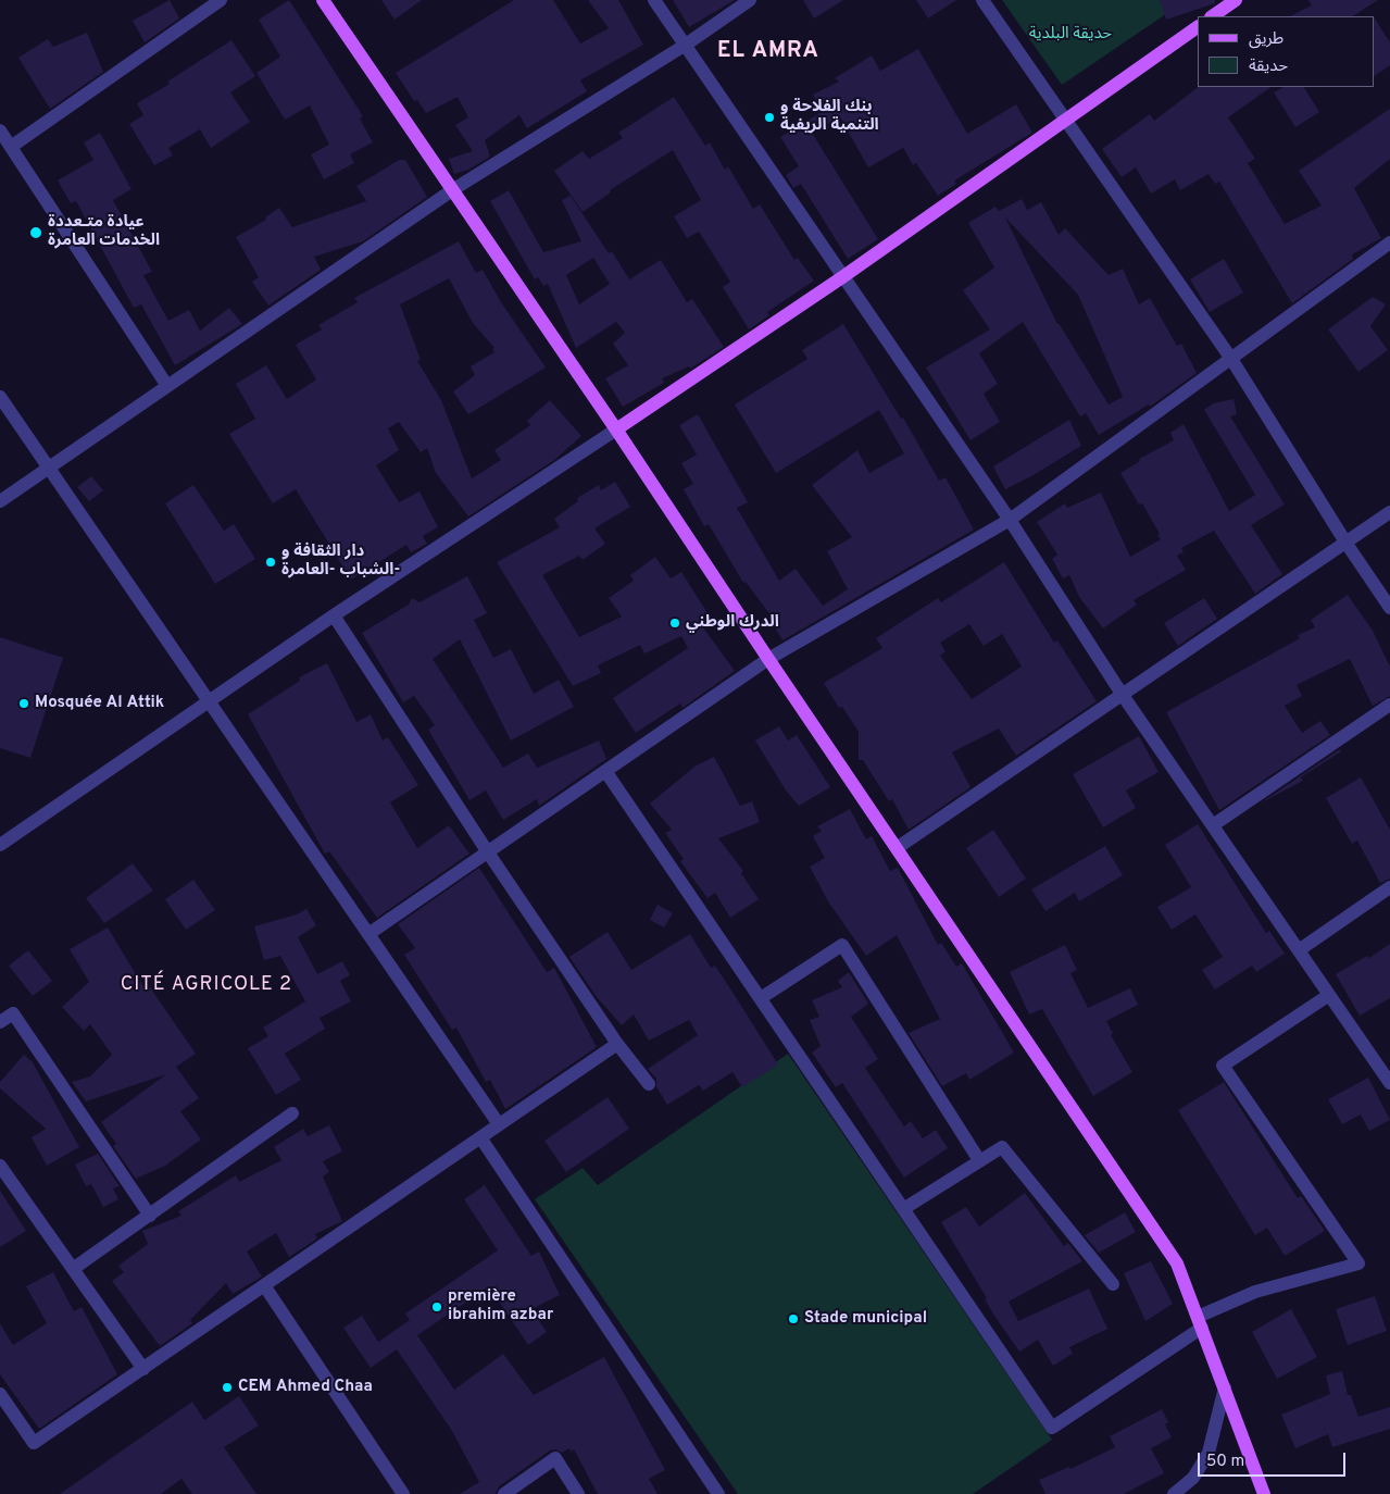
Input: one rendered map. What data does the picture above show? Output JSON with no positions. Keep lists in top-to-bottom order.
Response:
{
  "districts": ["EL AMRA", "CITÉ AGRICOLE 2"],
  "parks": ["حديقة البلدية"],
  "places": [
    "بنك الفلاحة و التنمية الريفية",
    "عيادة متـعددة الخدمات العامرة",
    "دار الثقافة و الشباب -العامرة-",
    "الدرك الوطني",
    "Mosquée Al Attik",
    "première ibrahim azbar",
    "Stade municipal",
    "CEM Ahmed Chaa"
  ],
  "legend": ["طريق", "حديقة"],
  "scale_bar": "50 m"
}
